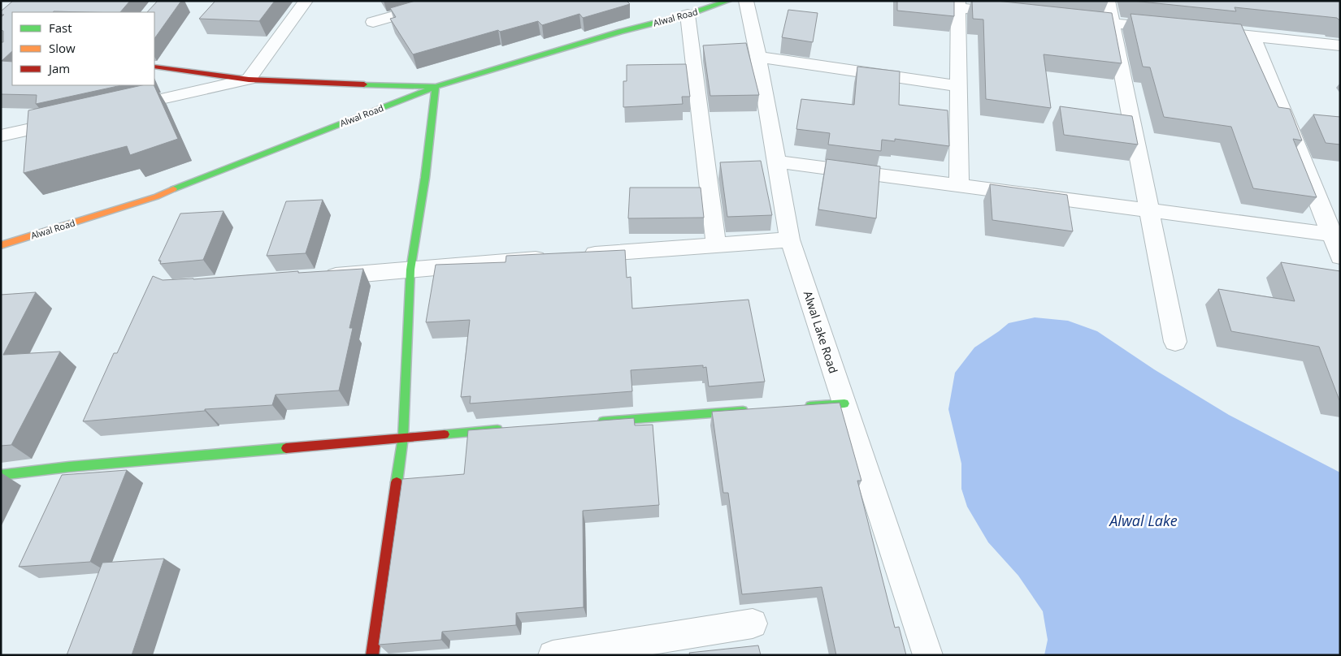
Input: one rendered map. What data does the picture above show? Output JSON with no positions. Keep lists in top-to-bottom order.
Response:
{
  "streets": {
    "street": ["Alwal Road", "Alwal Lake Road"]
  },
  "water": ["Alwal Lake"],
  "legend": ["Fast", "Slow", "Jam"]
}
